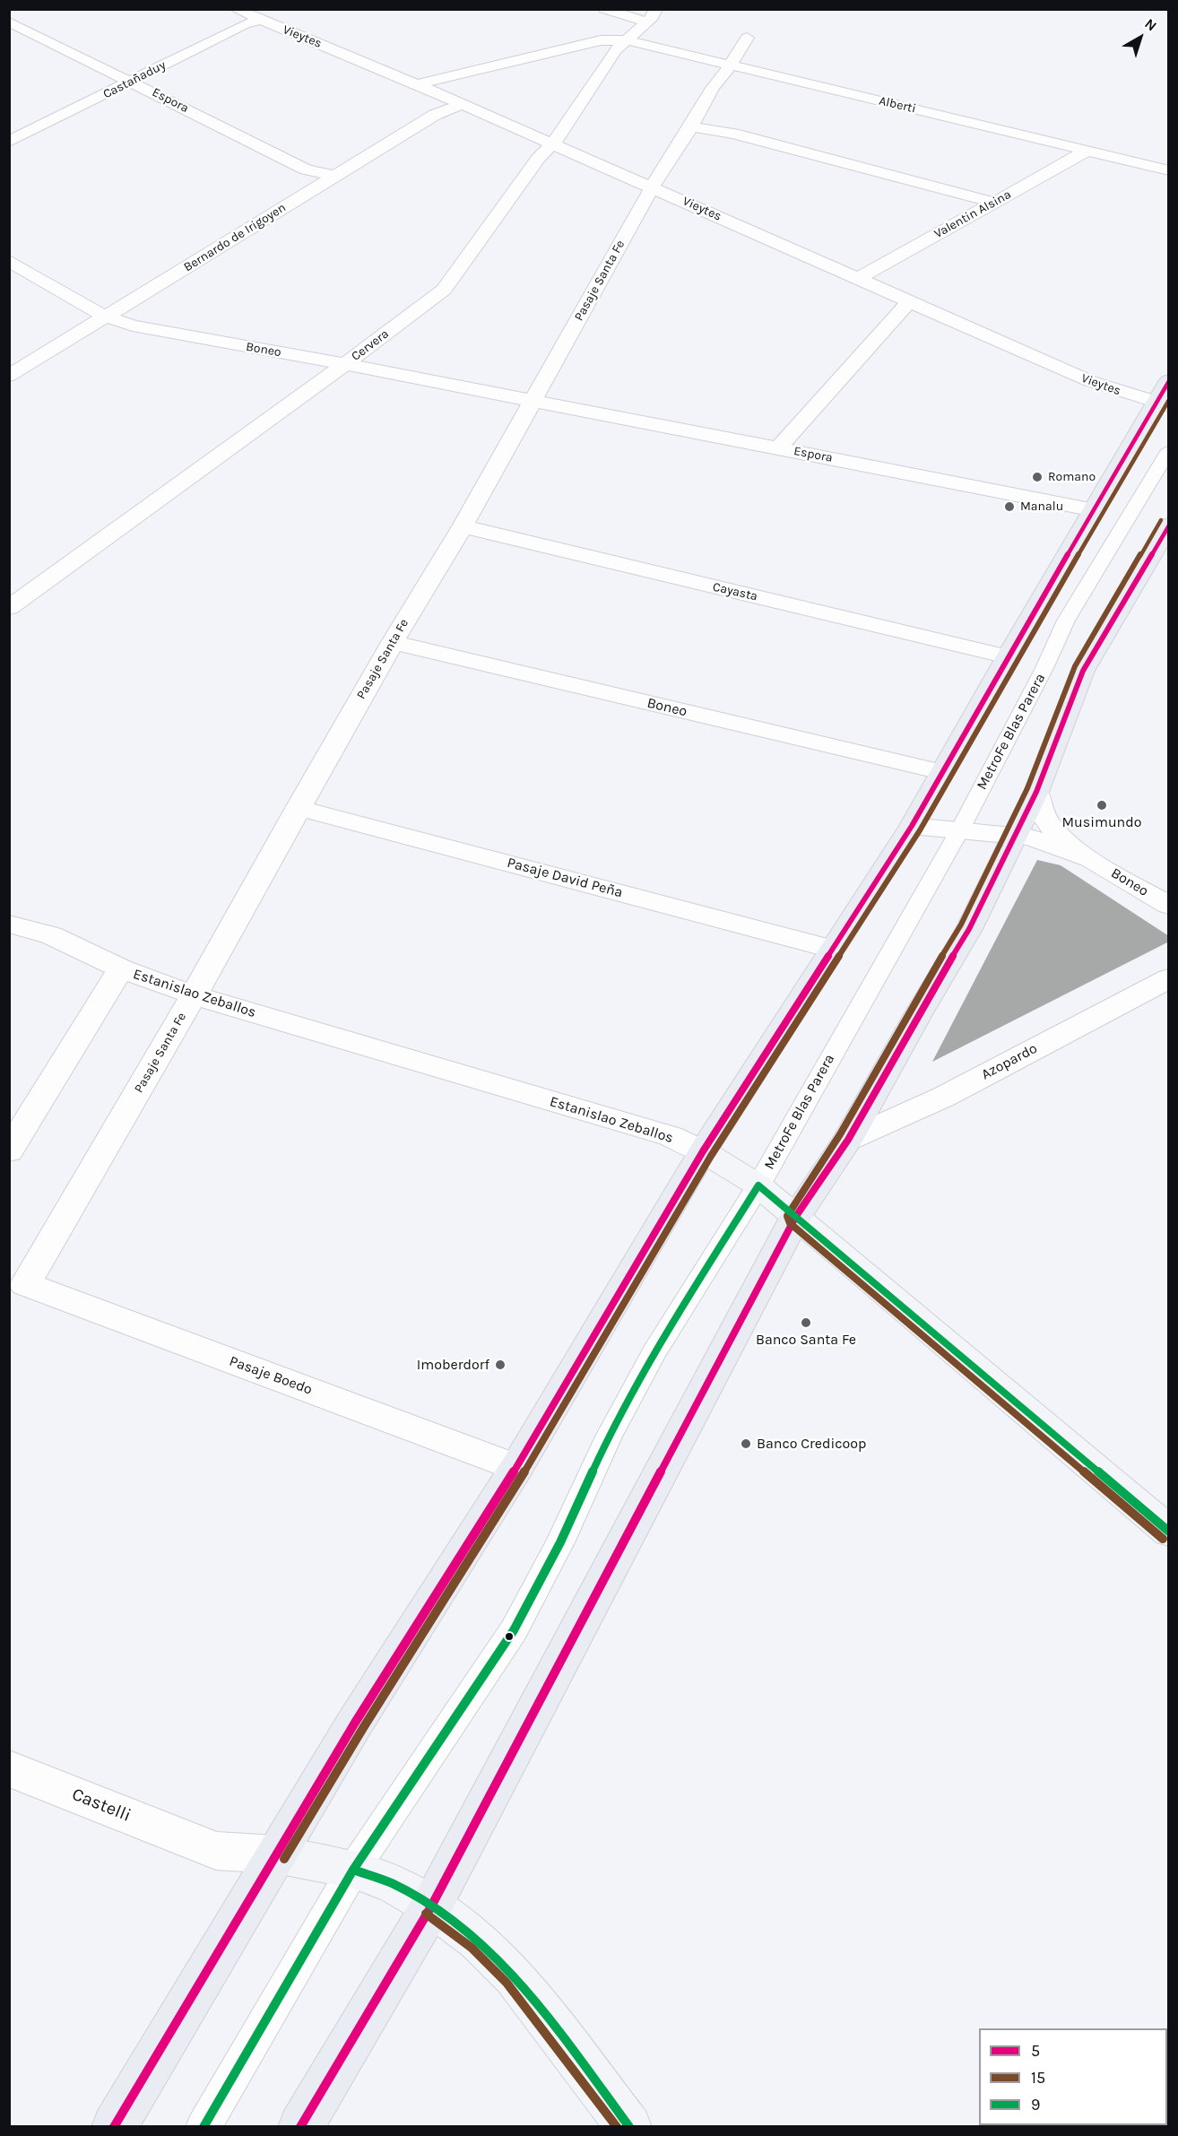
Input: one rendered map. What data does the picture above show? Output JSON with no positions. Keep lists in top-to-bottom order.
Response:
{
  "streets": {
    "main road": ["Estanislao Zeballos", "Castelli"],
    "street": [
      "Vieytes",
      "Castañaduy",
      "Espora",
      "Alberti",
      "Valentin Alsina",
      "Bernardo de Irigoyen",
      "Pasaje Santa Fe",
      "Cervera",
      "Boneo",
      "Cayasta",
      "Pasaje David Peña",
      "Azopardo",
      "Pasaje Boedo"
    ],
    "lane": ["MetroFe Blas Parera"]
  },
  "crossings": [
    ["Vieytes", "Castañaduy"],
    ["Vieytes", "Valentin Alsina"],
    ["Vieytes", "Bernardo de Irigoyen"],
    ["Vieytes", "Pasaje Santa Fe"],
    ["Vieytes", "Cervera"],
    ["Castañaduy", "Espora"],
    ["Espora", "Bernardo de Irigoyen"],
    ["Espora", "Pasaje Santa Fe"],
    ["Espora", "Boneo"],
    ["Alberti", "Valentin Alsina"],
    ["Alberti", "Pasaje Santa Fe"],
    ["Alberti", "Cervera"],
    ["Bernardo de Irigoyen", "Boneo"],
    ["Pasaje Santa Fe", "Boneo"],
    ["Pasaje Santa Fe", "Cayasta"],
    ["Pasaje Santa Fe", "Pasaje David Peña"],
    ["Pasaje Santa Fe", "Estanislao Zeballos"],
    ["Pasaje Santa Fe", "Pasaje Boedo"],
    ["Cervera", "Boneo"],
    ["Boneo", "MetroFe Blas Parera"],
    ["MetroFe Blas Parera", "Estanislao Zeballos"],
    ["MetroFe Blas Parera", "Castelli"]
  ],
  "places": [
    "Romano",
    "Manalu",
    "Musimundo",
    "Banco Santa Fe",
    "Imoberdorf",
    "Banco Credicoop"
  ],
  "lines": ["transit line 5", "transit line 15", "transit line 9"],
  "legend": ["5", "15", "9"],
  "north": "top right"
}
